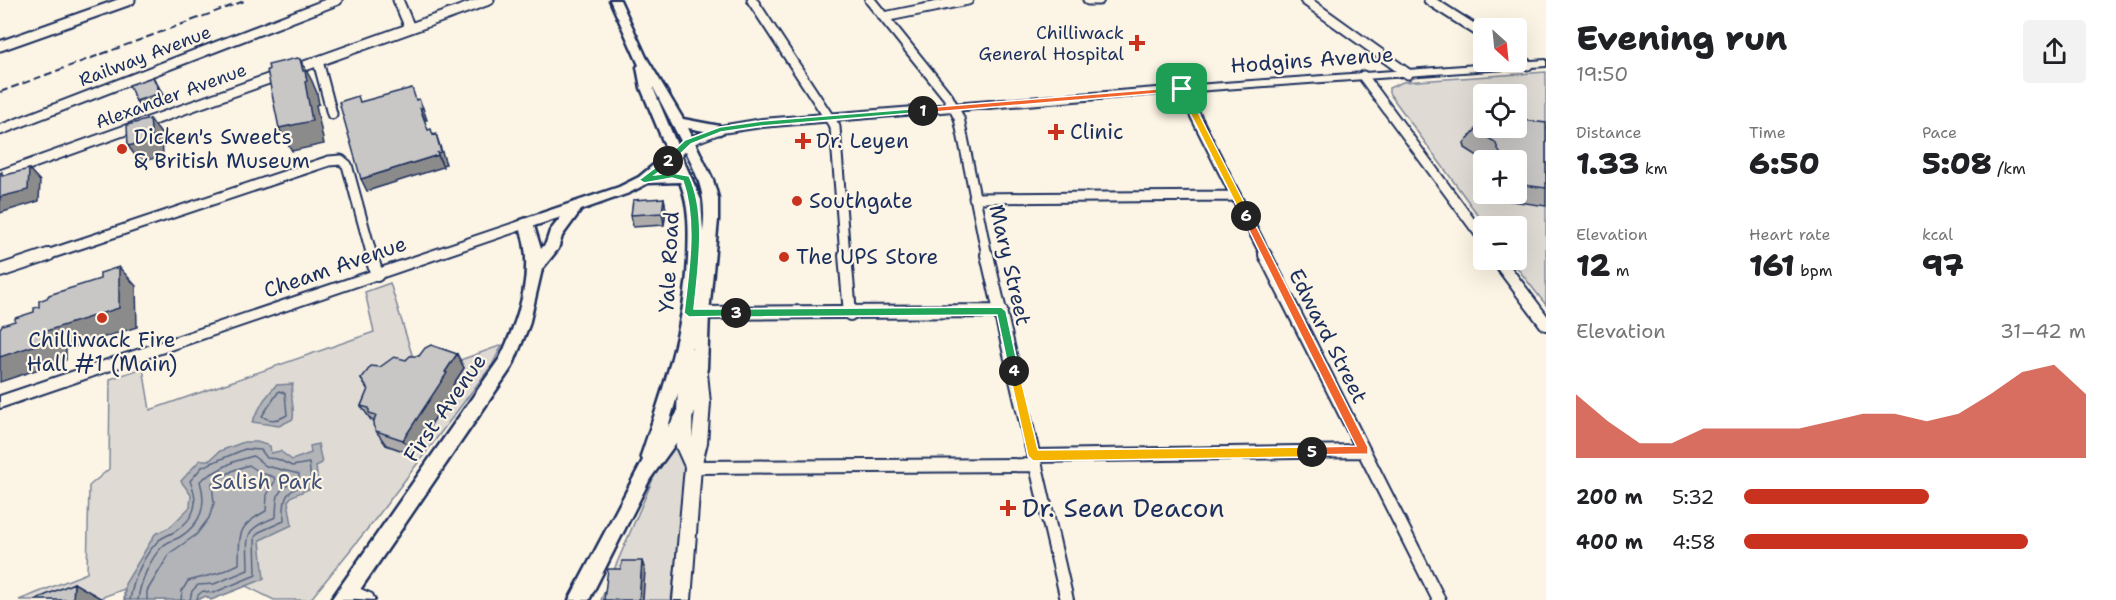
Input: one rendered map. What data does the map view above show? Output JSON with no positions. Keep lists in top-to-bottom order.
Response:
{
  "streets": {
    "main road": ["Yale Road", "Cheam Avenue", "First Avenue"],
    "street": [
      "Railway Avenue",
      "Hodgins Avenue",
      "Alexander Avenue",
      "Mary Street",
      "Edward Street"
    ]
  },
  "crossings": [
    ["Hodgins Avenue", "Yale Road"],
    ["Hodgins Avenue", "Mary Street"],
    ["Hodgins Avenue", "Cheam Avenue"],
    ["Hodgins Avenue", "Edward Street"],
    ["Yale Road", "Cheam Avenue"],
    ["Cheam Avenue", "First Avenue"]
  ],
  "parks": ["Salish Park"],
  "places": {
    "health": [
      "Chilliwack General Hospital",
      "Clinic",
      "Dr. Leyen",
      "Dr. Sean Deacon"
    ],
    "other": [
      "Dicken's Sweets & British Museum",
      "Southgate",
      "The UPS Store",
      "Chilliwack Fire Hall #1 (Main)"
    ]
  },
  "north": "bottom right",
  "page": {
    "heading": ["Evening run", "19:50"],
    "map_buttons": ["+", "−"],
    "pins": [
      "1",
      "2",
      "6",
      "3",
      "4",
      "5"
    ],
    "stats": [
      ["Distance", "1.33 km"],
      ["Time", "6:50"],
      ["Pace", "5:08 /km"],
      ["Elevation", "12 m"],
      ["Heart rate", "161 bpm"],
      ["kcal", "97"]
    ],
    "chart": ["Elevation", "31–42 m"],
    "list": [
      {
        "name": "200 m",
        "note": "5:32"
      },
      {
        "name": "400 m",
        "note": "4:58"
      }
    ]
  }
}
